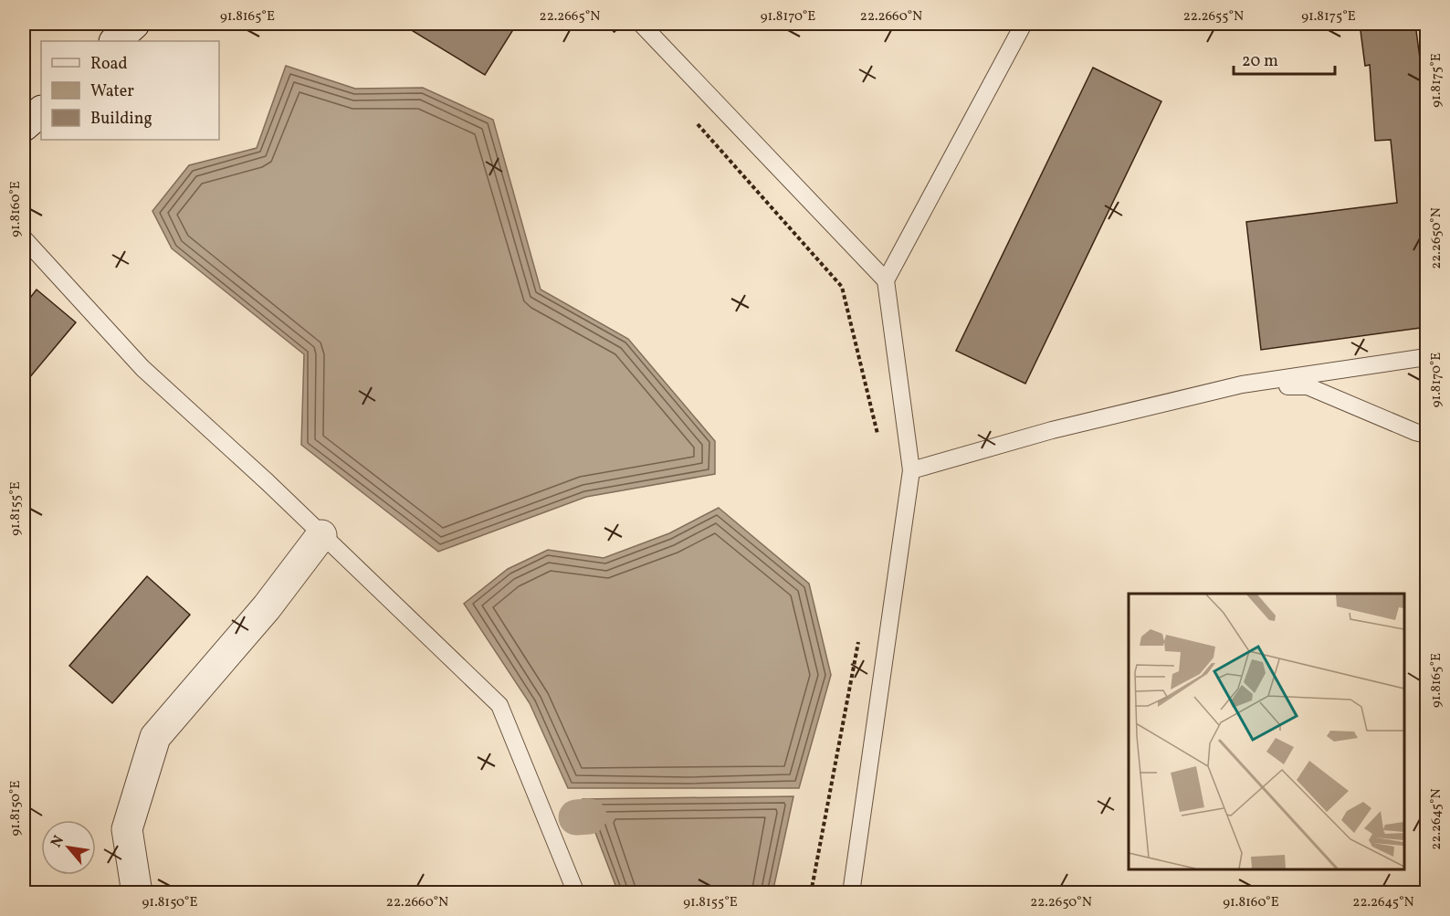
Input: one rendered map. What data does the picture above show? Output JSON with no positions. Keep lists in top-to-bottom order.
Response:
{
  "legend": ["Road", "Water", "Building"],
  "scale_bar": "20 m",
  "north": "top left",
  "coordinates": [
    "91.8165°E",
    "22.2665°N",
    "91.8170°E",
    "22.2660°N",
    "22.2655°N",
    "91.8175°E",
    "91.8160°E",
    "22.2650°N",
    "91.8155°E",
    "91.8150°E",
    "22.2645°N"
  ]
}
